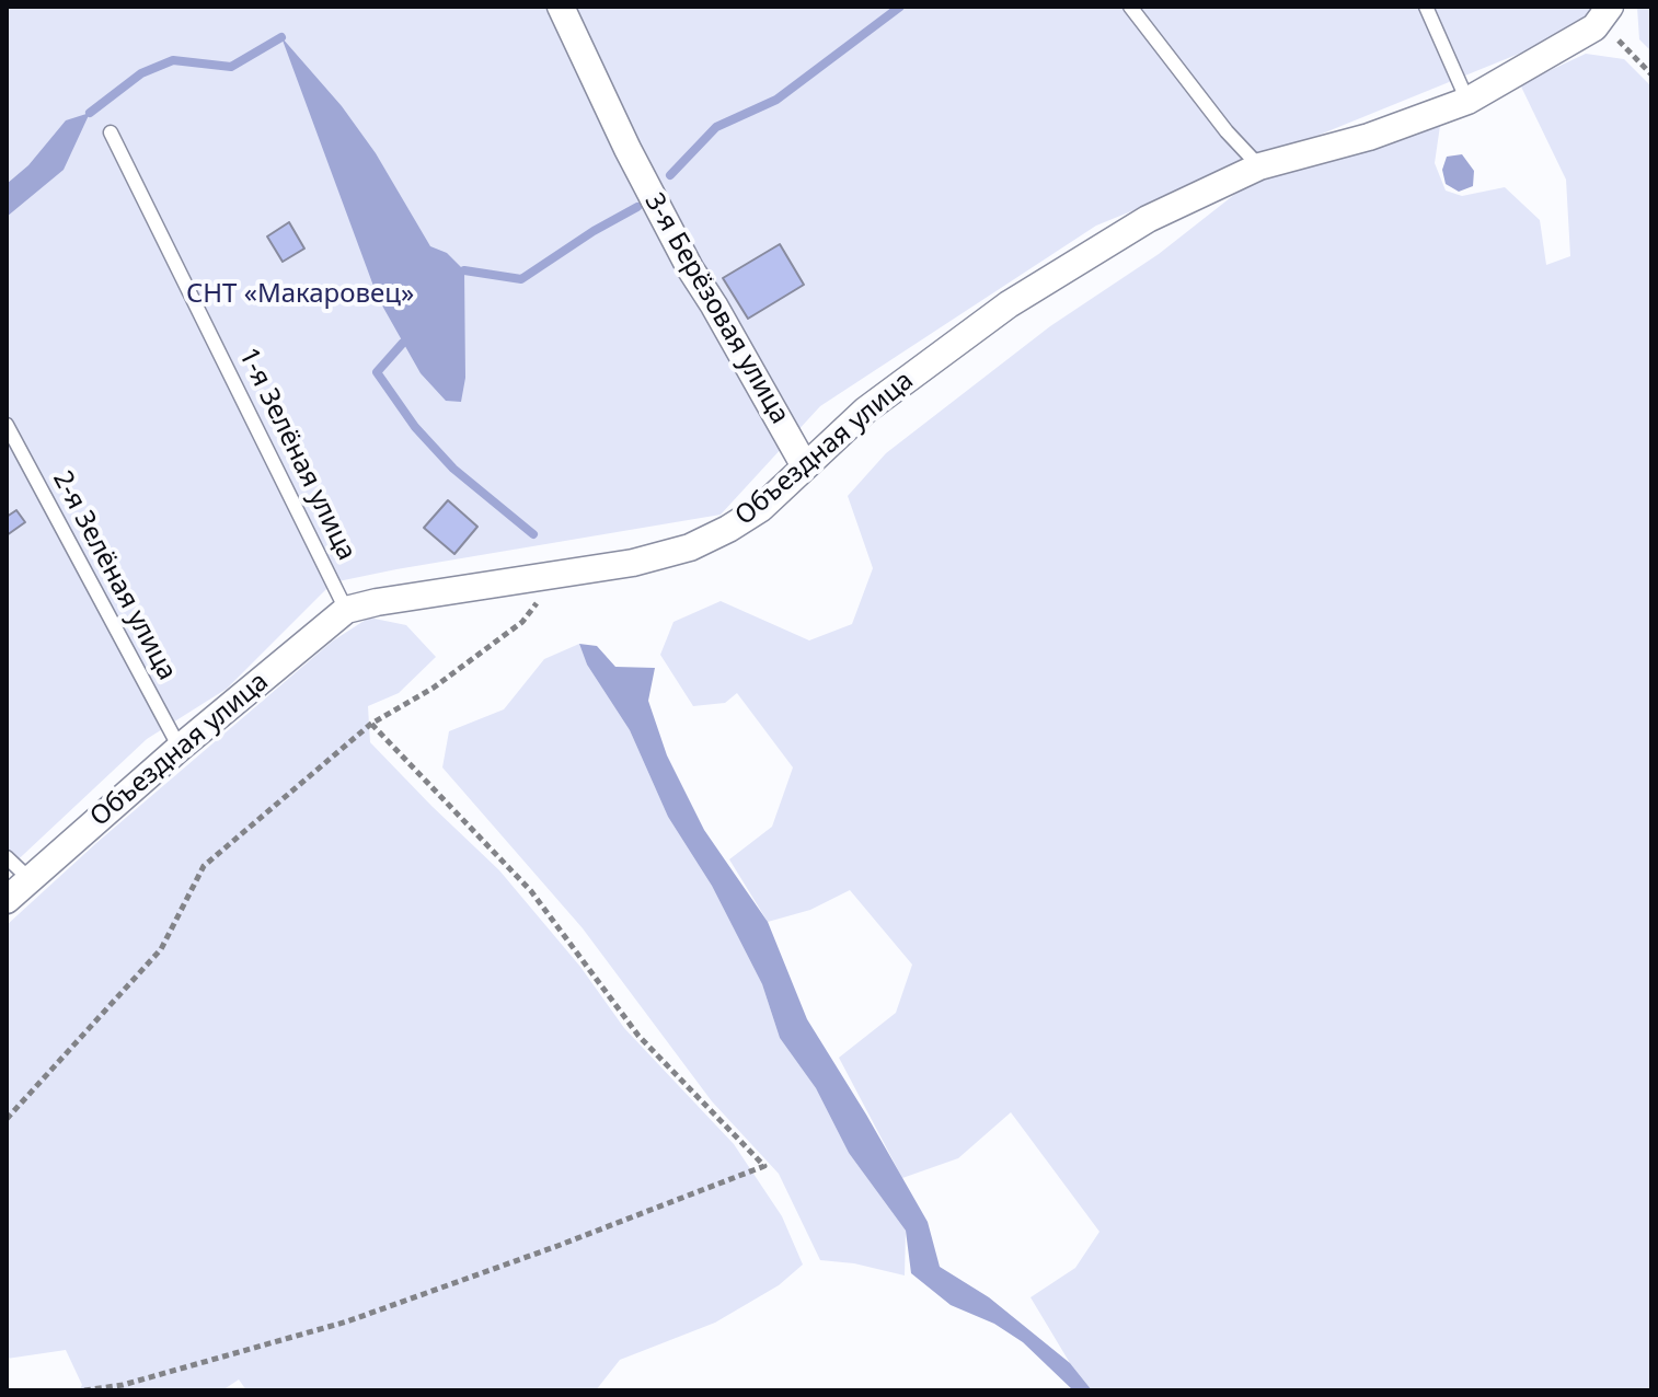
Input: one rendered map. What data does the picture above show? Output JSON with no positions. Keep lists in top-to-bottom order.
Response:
{
  "streets": {
    "street": ["3-я Берёзовая улица", "Объездная улица"],
    "lane": ["1-я Зелёная улица", "2-я Зелёная улица"]
  },
  "crossings": [
    ["3-я Берёзовая улица", "Объездная улица"],
    ["Объездная улица", "1-я Зелёная улица"],
    ["Объездная улица", "2-я Зелёная улица"]
  ],
  "parks": ["СНТ «Макаровец»"]
}
